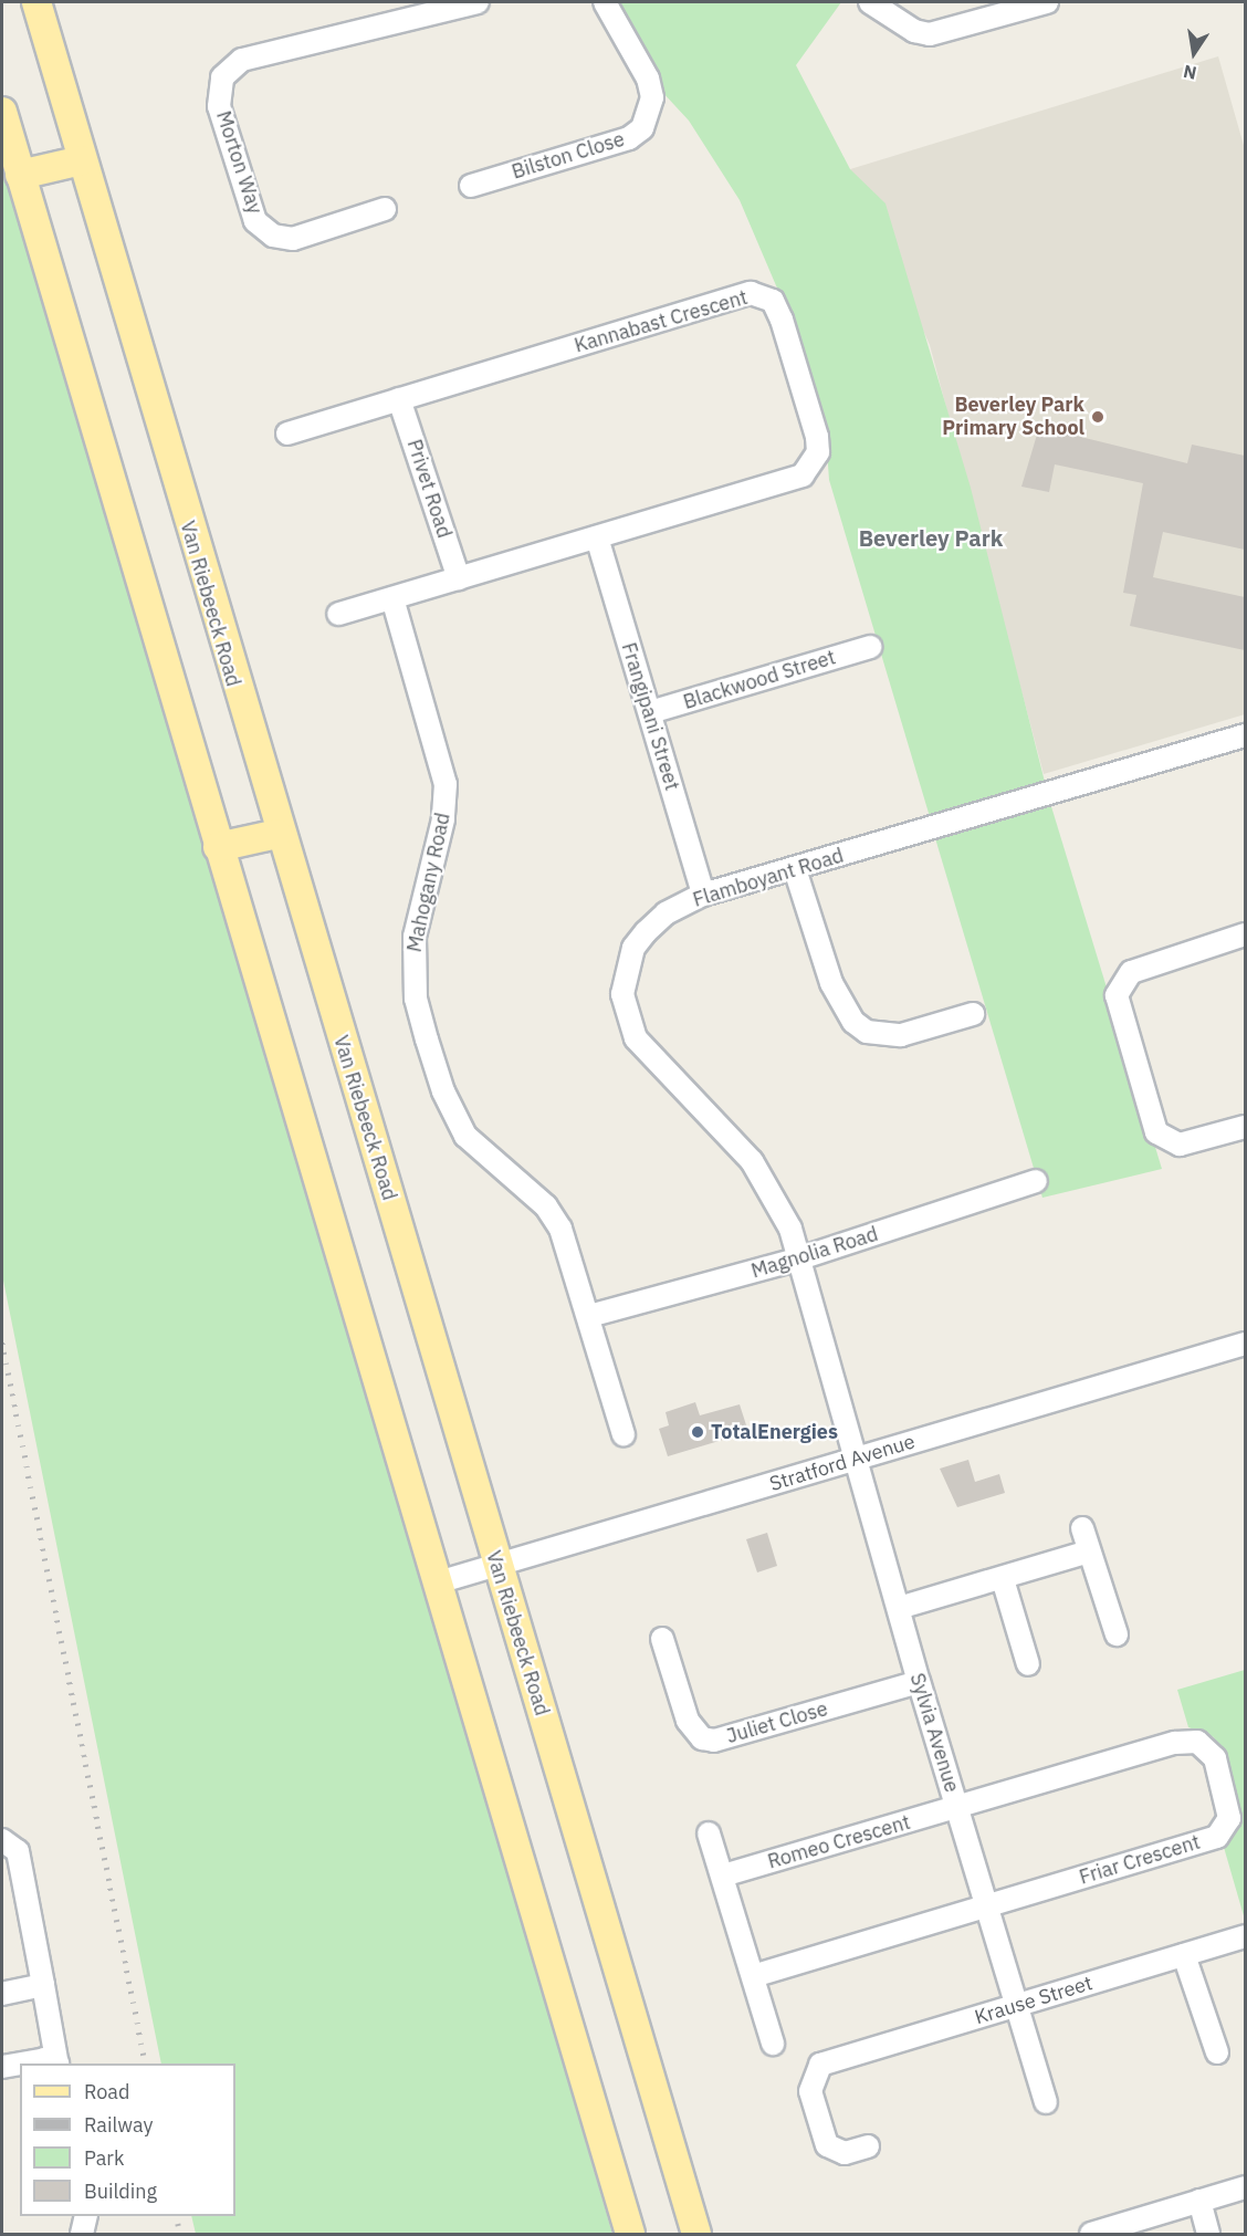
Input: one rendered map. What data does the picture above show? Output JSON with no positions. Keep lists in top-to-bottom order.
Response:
{
  "streets": {
    "main road": ["Van Riebeeck Road"],
    "street": [
      "Bilston Close",
      "Morton Way",
      "Kannabast Crescent",
      "Privet Road",
      "Blackwood Street",
      "Frangipani Street",
      "Flamboyant Road",
      "Mahogany Road",
      "Magnolia Road",
      "Stratford Avenue",
      "Juliet Close",
      "Sylvia Avenue",
      "Romeo Crescent",
      "Friar Crescent",
      "Krause Street"
    ]
  },
  "crossings": [
    ["Kannabast Crescent", "Privet Road"],
    ["Kannabast Crescent", "Frangipani Street"],
    ["Kannabast Crescent", "Mahogany Road"],
    ["Van Riebeeck Road", "Stratford Avenue"],
    ["Blackwood Street", "Frangipani Street"],
    ["Frangipani Street", "Flamboyant Road"],
    ["Flamboyant Road", "Magnolia Road"],
    ["Flamboyant Road", "Stratford Avenue"],
    ["Flamboyant Road", "Sylvia Avenue"],
    ["Mahogany Road", "Magnolia Road"],
    ["Stratford Avenue", "Sylvia Avenue"],
    ["Juliet Close", "Sylvia Avenue"],
    ["Sylvia Avenue", "Romeo Crescent"],
    ["Sylvia Avenue", "Friar Crescent"],
    ["Sylvia Avenue", "Krause Street"],
    ["Romeo Crescent", "Friar Crescent"]
  ],
  "districts": ["Beverley Park"],
  "places": ["Beverley Park Primary School", "TotalEnergies"],
  "legend": [
    "Road",
    "Railway",
    "Park",
    "Building"
  ],
  "north": "bottom"
}
